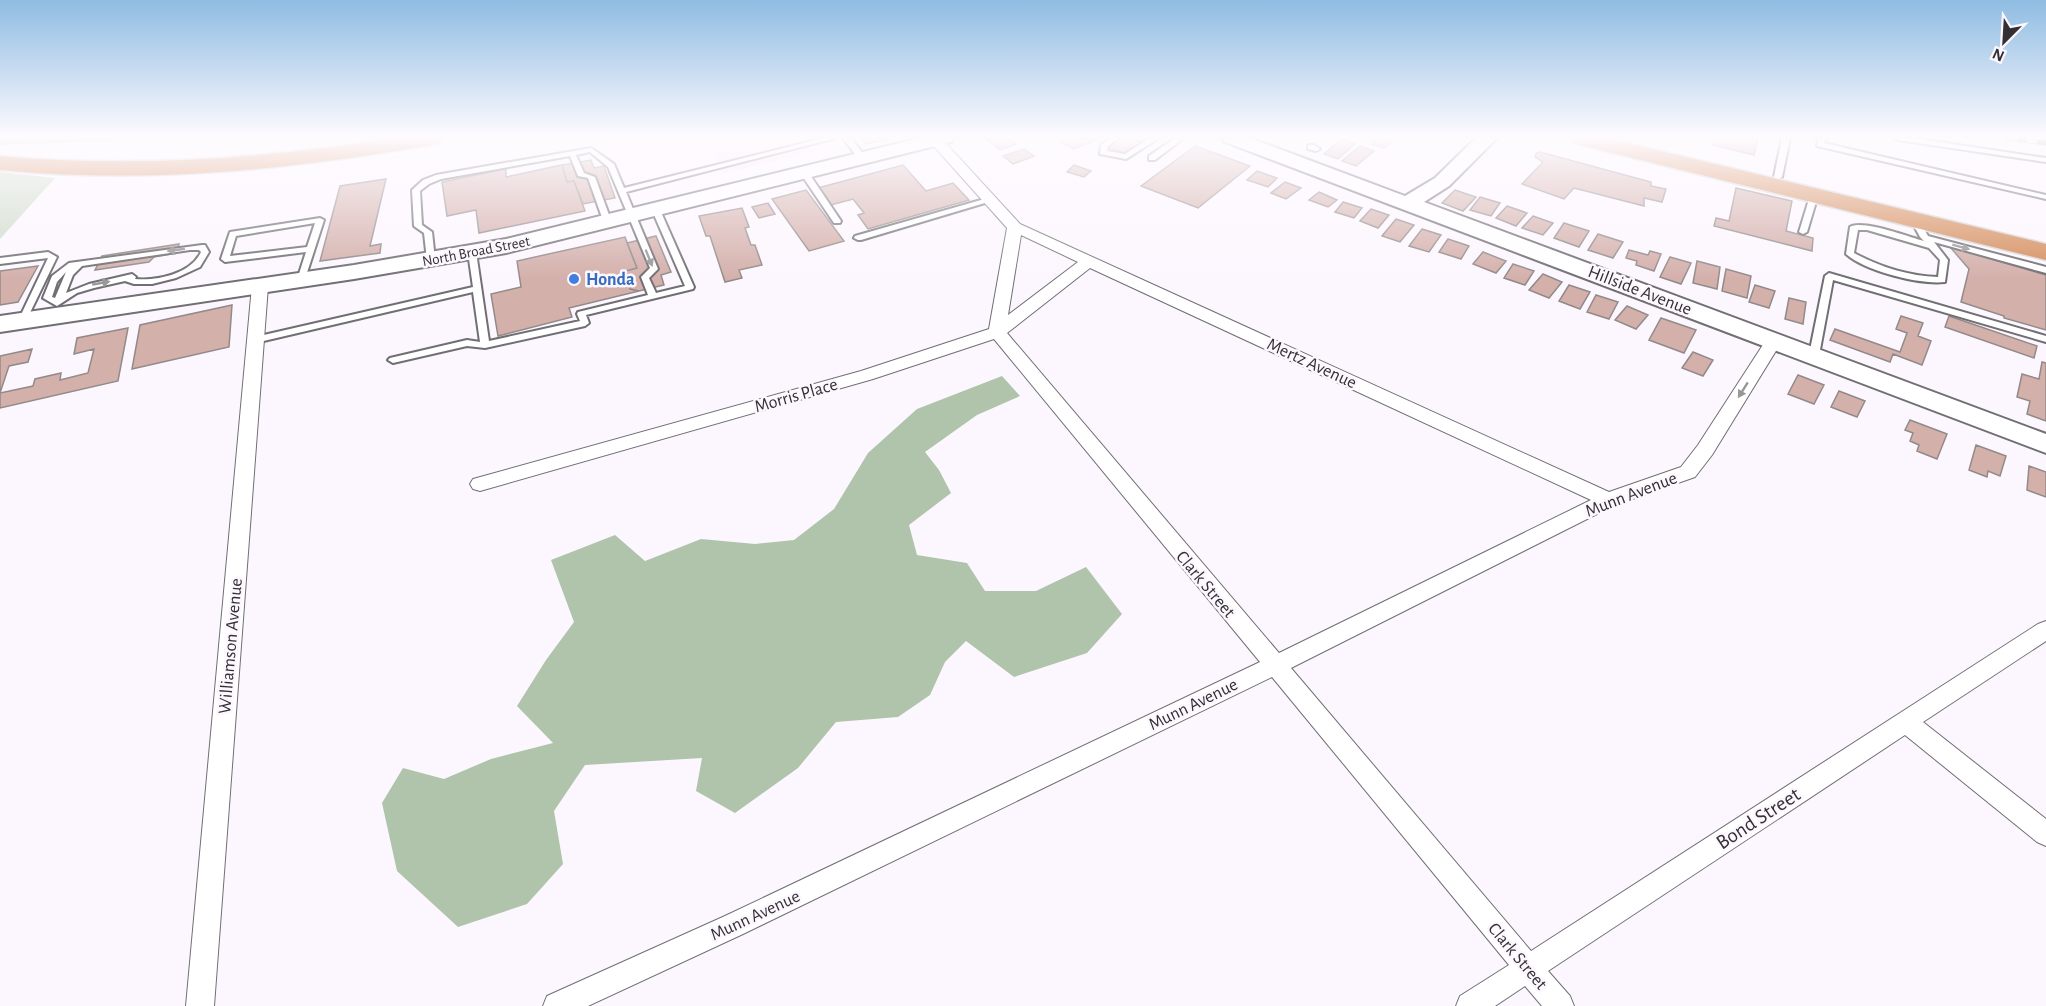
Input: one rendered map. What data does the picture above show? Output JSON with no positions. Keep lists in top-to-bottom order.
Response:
{
  "streets": {
    "main road": ["North Broad Street", "Hillside Avenue"],
    "street": [
      "Mertz Avenue",
      "Morris Place",
      "Munn Avenue",
      "Clark Street",
      "Williamson Avenue",
      "Bond Street"
    ]
  },
  "crossings": [
    ["North Broad Street", "Williamson Avenue"],
    ["Hillside Avenue", "Munn Avenue"],
    ["Mertz Avenue", "Morris Place"],
    ["Mertz Avenue", "Munn Avenue"],
    ["Morris Place", "Clark Street"],
    ["Munn Avenue", "Clark Street"],
    ["Clark Street", "Bond Street"]
  ],
  "places": ["Honda"],
  "north": "bottom left"
}
